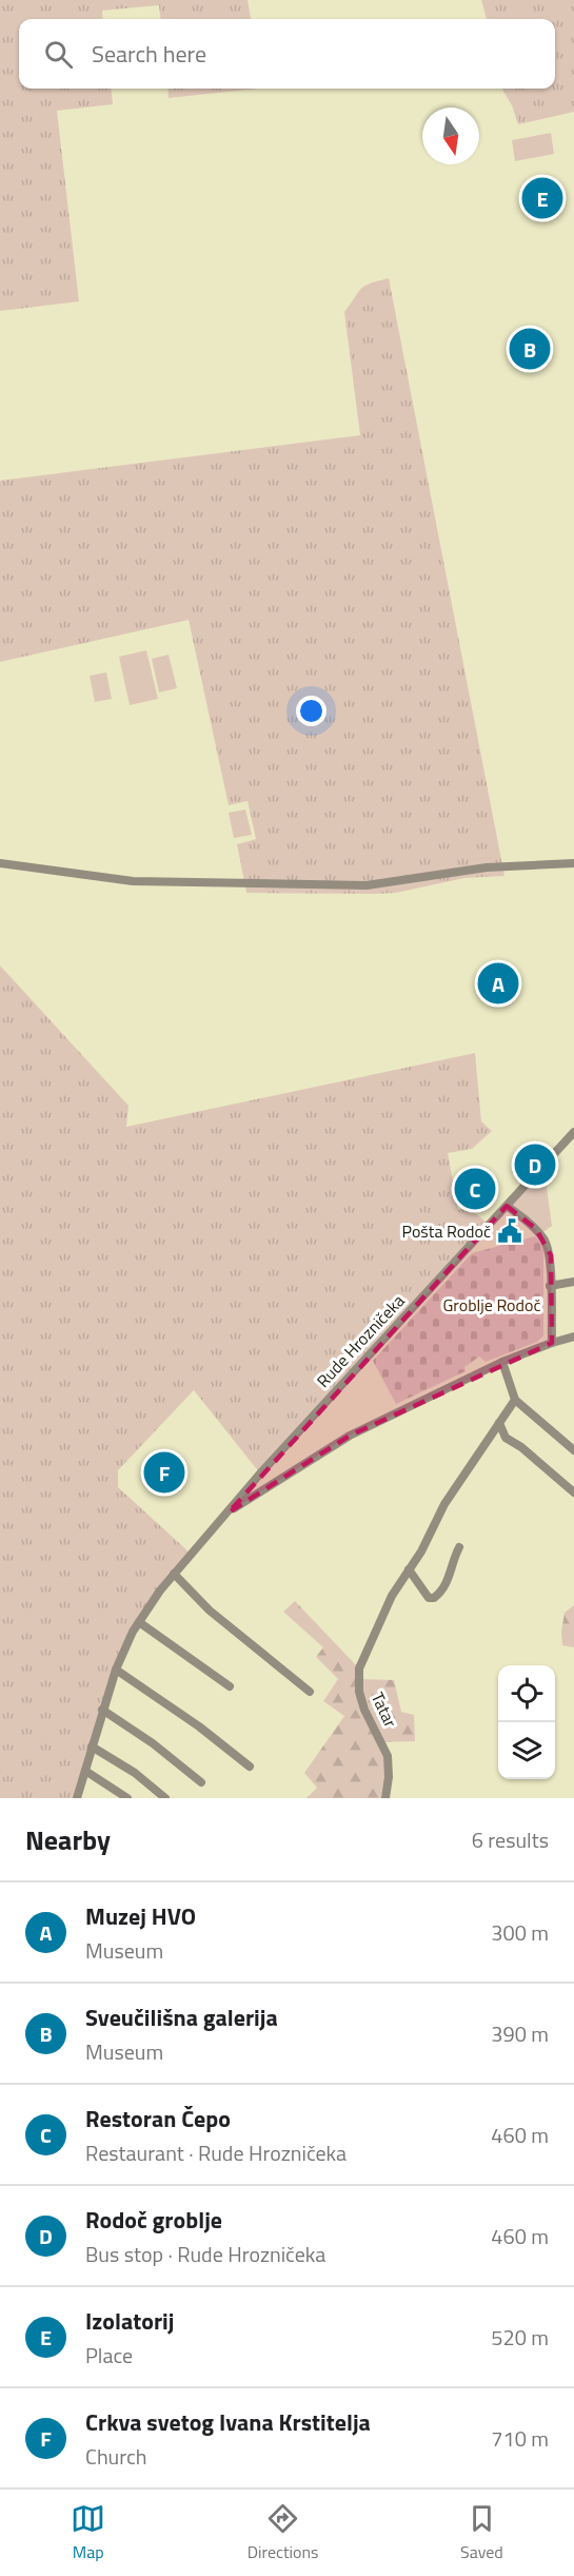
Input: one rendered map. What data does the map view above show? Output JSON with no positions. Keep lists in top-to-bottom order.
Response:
{
  "streets": {
    "street": ["Rude Hrozničeka", "Tatar"]
  },
  "parks": ["Groblje Rodoč"],
  "places": {
    "public building": ["Pošta Rodoč"]
  },
  "north": "bottom",
  "page": {
    "search": "Search here",
    "pins": [
      "E",
      "B",
      "A",
      "D",
      "C",
      "F"
    ],
    "heading": ["Nearby", "6 results"],
    "list": [
      {
        "mark": "A",
        "name": "Muzej HVO",
        "note": "Museum",
        "value": "300 m"
      },
      {
        "mark": "B",
        "name": "Sveučilišna galerija",
        "note": "Museum",
        "value": "390 m"
      },
      {
        "mark": "C",
        "name": "Restoran Čepo",
        "note": "Restaurant · Rude Hrozničeka",
        "value": "460 m"
      },
      {
        "mark": "D",
        "name": "Rodoč groblje",
        "note": "Bus stop · Rude Hrozničeka",
        "value": "460 m"
      },
      {
        "mark": "E",
        "name": "Izolatorij",
        "note": "Place",
        "value": "520 m"
      },
      {
        "mark": "F",
        "name": "Crkva svetog Ivana Krstitelja",
        "note": "Church",
        "value": "710 m"
      }
    ],
    "nav": ["Map", "Directions", "Saved"]
  }
}
